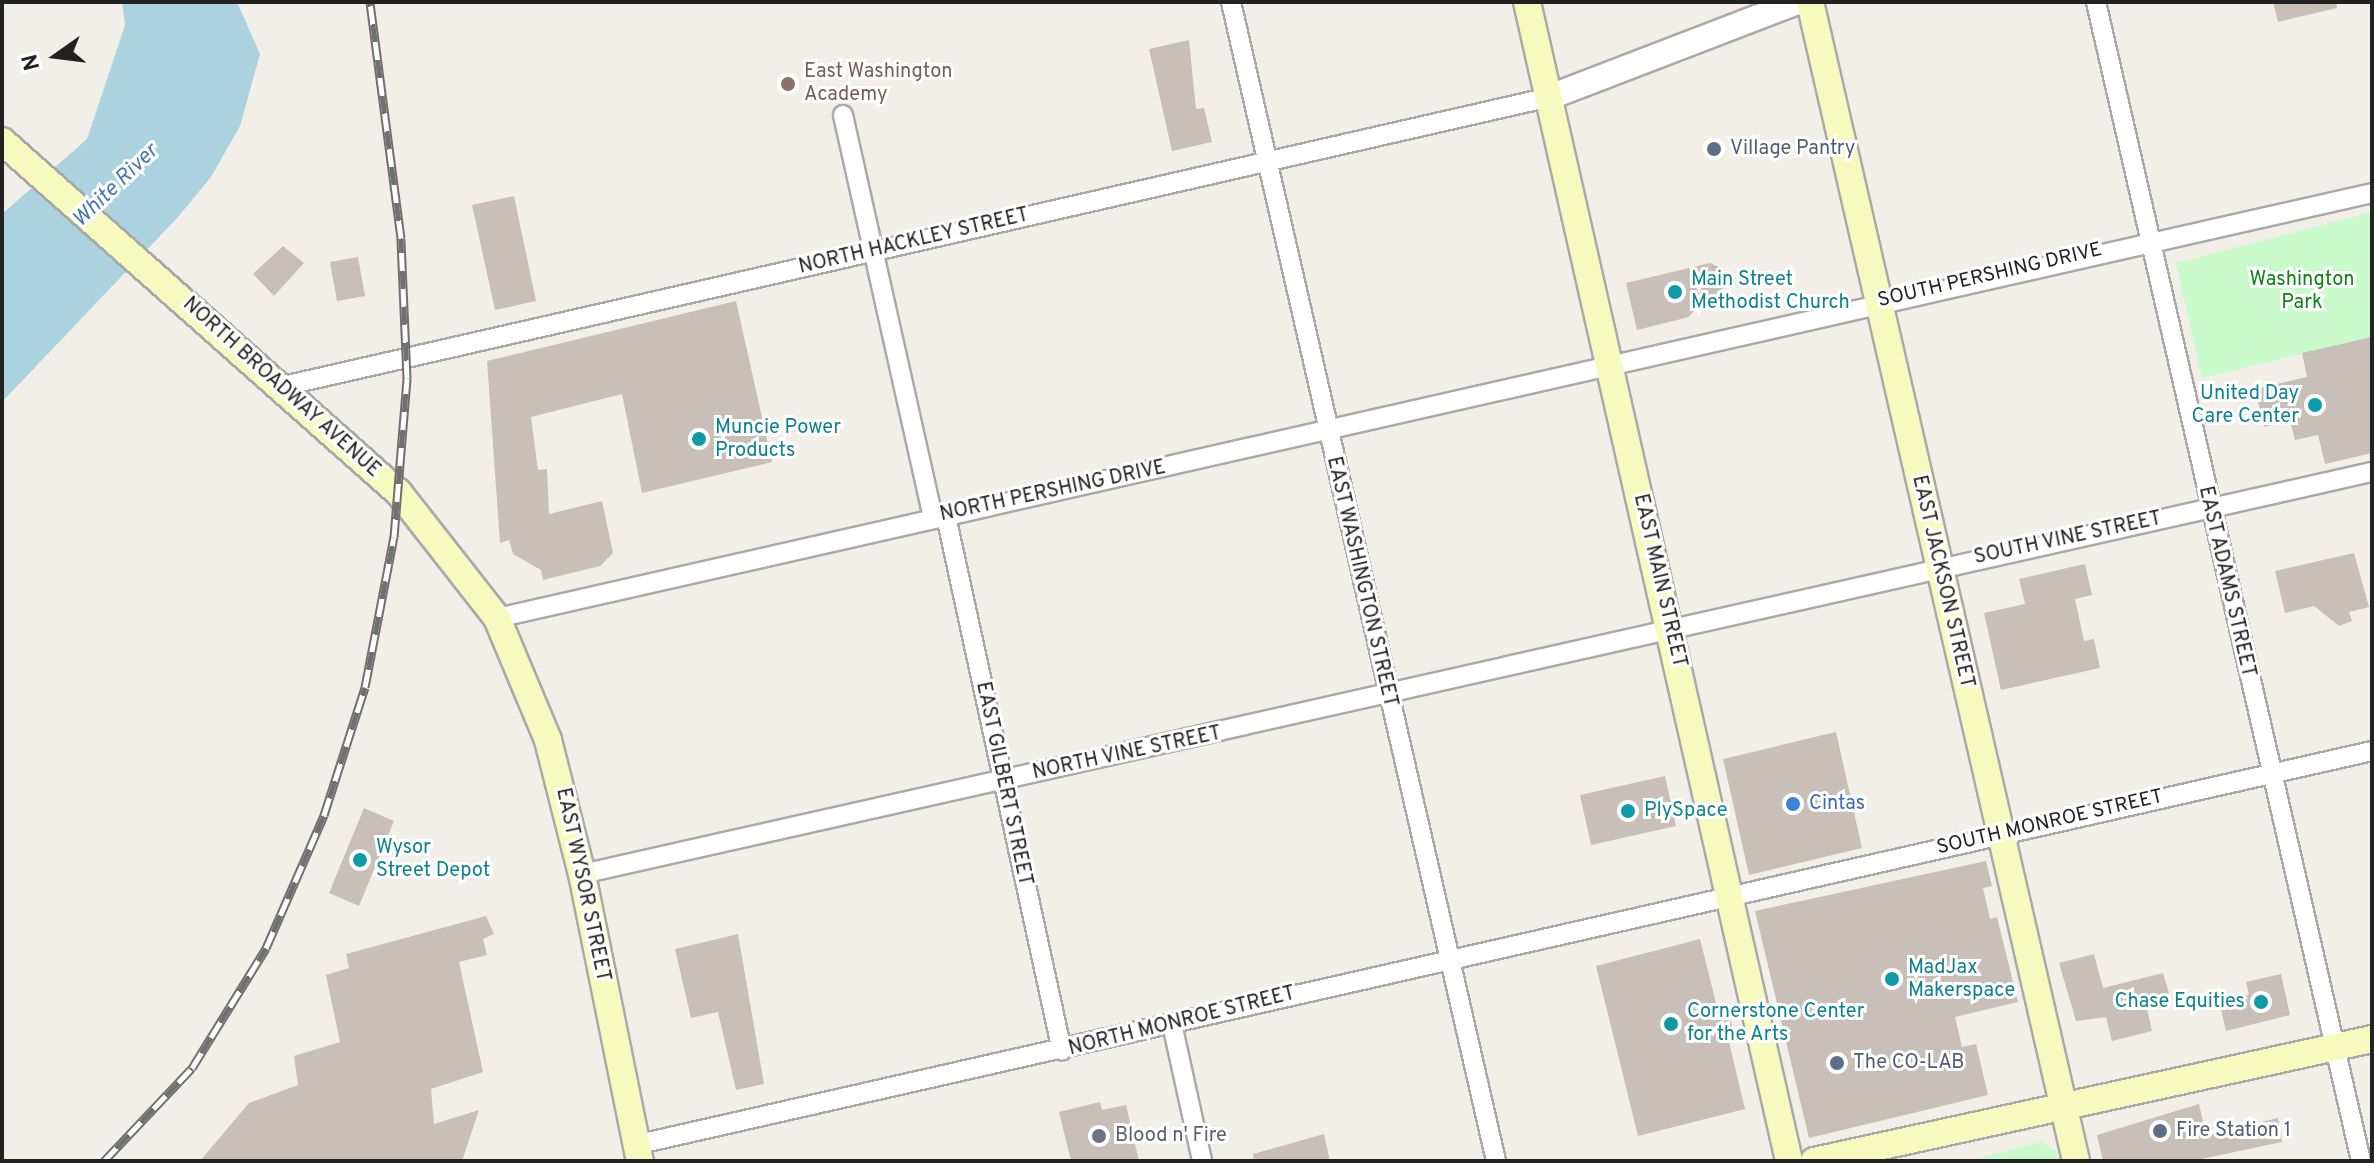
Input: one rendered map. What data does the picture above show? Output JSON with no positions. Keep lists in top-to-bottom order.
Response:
{
  "streets": {
    "main road": [
      "NORTH BROADWAY AVENUE",
      "EAST MAIN STREET",
      "EAST JACKSON STREET",
      "EAST WYSOR STREET"
    ],
    "street": [
      "NORTH HACKLEY STREET",
      "SOUTH PERSHING DRIVE",
      "NORTH PERSHING DRIVE",
      "SOUTH VINE STREET",
      "EAST WASHINGTON STREET",
      "EAST ADAMS STREET",
      "NORTH VINE STREET",
      "EAST GILBERT STREET",
      "SOUTH MONROE STREET",
      "NORTH MONROE STREET"
    ]
  },
  "crossings": [
    ["NORTH HACKLEY STREET", "NORTH BROADWAY AVENUE"],
    ["NORTH HACKLEY STREET", "EAST MAIN STREET"],
    ["NORTH HACKLEY STREET", "EAST WASHINGTON STREET"],
    ["NORTH HACKLEY STREET", "EAST GILBERT STREET"],
    ["SOUTH PERSHING DRIVE", "NORTH PERSHING DRIVE"],
    ["SOUTH PERSHING DRIVE", "EAST MAIN STREET"],
    ["SOUTH PERSHING DRIVE", "EAST JACKSON STREET"],
    ["SOUTH PERSHING DRIVE", "EAST ADAMS STREET"],
    ["NORTH BROADWAY AVENUE", "NORTH PERSHING DRIVE"],
    ["NORTH BROADWAY AVENUE", "EAST WYSOR STREET"],
    ["NORTH PERSHING DRIVE", "EAST MAIN STREET"],
    ["NORTH PERSHING DRIVE", "EAST WASHINGTON STREET"],
    ["NORTH PERSHING DRIVE", "EAST GILBERT STREET"],
    ["NORTH PERSHING DRIVE", "EAST WYSOR STREET"],
    ["SOUTH VINE STREET", "EAST MAIN STREET"],
    ["SOUTH VINE STREET", "EAST JACKSON STREET"],
    ["SOUTH VINE STREET", "EAST ADAMS STREET"],
    ["SOUTH VINE STREET", "NORTH VINE STREET"],
    ["EAST MAIN STREET", "NORTH VINE STREET"],
    ["EAST MAIN STREET", "SOUTH MONROE STREET"],
    ["EAST MAIN STREET", "NORTH MONROE STREET"],
    ["EAST WASHINGTON STREET", "NORTH VINE STREET"],
    ["EAST WASHINGTON STREET", "NORTH MONROE STREET"],
    ["EAST JACKSON STREET", "SOUTH MONROE STREET"],
    ["EAST ADAMS STREET", "SOUTH MONROE STREET"],
    ["NORTH VINE STREET", "EAST GILBERT STREET"],
    ["NORTH VINE STREET", "EAST WYSOR STREET"],
    ["EAST GILBERT STREET", "NORTH MONROE STREET"],
    ["SOUTH MONROE STREET", "NORTH MONROE STREET"],
    ["EAST WYSOR STREET", "NORTH MONROE STREET"]
  ],
  "water": ["White River"],
  "parks": ["Washington Park"],
  "places": [
    "East Washington Academy",
    "Village Pantry",
    "Main Street Methodist Church",
    "United Day Care Center",
    "Muncie Power Products",
    "Cintas",
    "PlySpace",
    "Wysor Street Depot",
    "MadJax Makerspace",
    "Chase Equities",
    "Cornerstone Center for the Arts",
    "The CO-LAB",
    "Fire Station 1",
    "Blood n' Fire"
  ],
  "north": "left"
}
